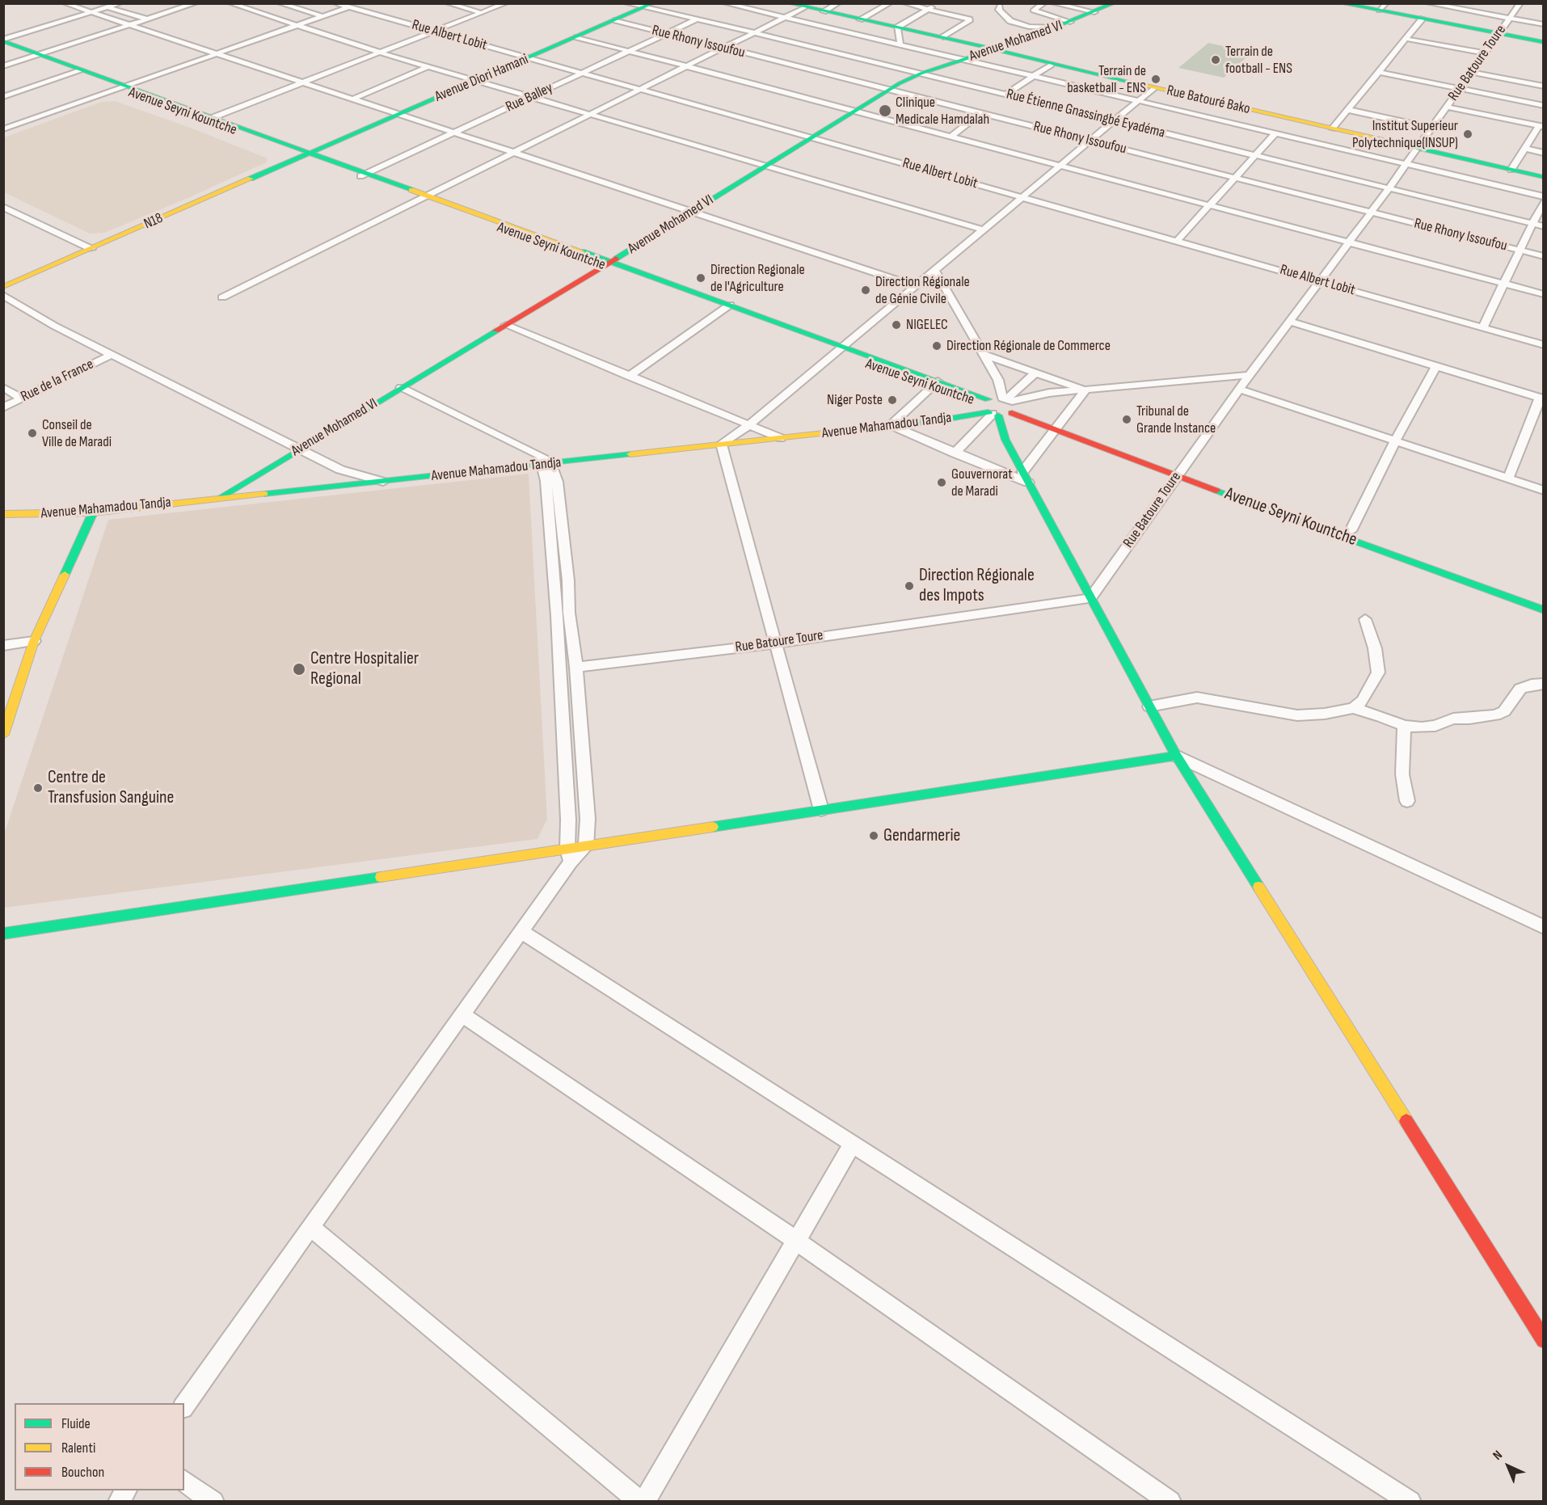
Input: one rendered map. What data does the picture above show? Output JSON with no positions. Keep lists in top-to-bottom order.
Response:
{
  "streets": {
    "main road": [
      "Avenue Mohamed VI",
      "Avenue Diori Hamani",
      "Rue Batouré Bako",
      "Avenue Seyni Kountche",
      "N18",
      "Avenue Mahamadou Tandja"
    ],
    "street": [
      "Rue Albert Lobit",
      "Rue Rhony Issoufou",
      "Rue Batoure Toure",
      "Rue Balley",
      "Rue Étienne Gnassingbé Eyadéma",
      "Rue de la France"
    ]
  },
  "crossings": [
    ["Rue Albert Lobit", "Avenue Mohamed VI"],
    ["Rue Albert Lobit", "Rue Batoure Toure"],
    ["Rue Albert Lobit", "Avenue Diori Hamani"],
    ["Rue Albert Lobit", "Rue Balley"],
    ["Avenue Mohamed VI", "Rue Rhony Issoufou"],
    ["Avenue Mohamed VI", "Rue Batouré Bako"],
    ["Avenue Mohamed VI", "Avenue Seyni Kountche"],
    ["Avenue Mohamed VI", "Rue Étienne Gnassingbé Eyadéma"],
    ["Avenue Mohamed VI", "Avenue Mahamadou Tandja"],
    ["Rue Rhony Issoufou", "Rue Batoure Toure"],
    ["Rue Rhony Issoufou", "Avenue Diori Hamani"],
    ["Rue Rhony Issoufou", "Rue Balley"],
    ["Rue Batoure Toure", "Rue Batouré Bako"],
    ["Rue Batoure Toure", "Avenue Seyni Kountche"],
    ["Rue Batoure Toure", "Rue Étienne Gnassingbé Eyadéma"],
    ["Avenue Diori Hamani", "Avenue Seyni Kountche"],
    ["Avenue Diori Hamani", "Rue Étienne Gnassingbé Eyadéma"],
    ["Avenue Diori Hamani", "N18"],
    ["Rue Balley", "Avenue Seyni Kountche"],
    ["Rue Balley", "Rue Étienne Gnassingbé Eyadéma"],
    ["Avenue Seyni Kountche", "N18"],
    ["Avenue Seyni Kountche", "Avenue Mahamadou Tandja"]
  ],
  "places": [
    "Terrain de football - ENS",
    "Terrain de basketball - ENS",
    "Clinique Medicale Hamdalah",
    "Institut Superieur Polytechnique(INSUP)",
    "Direction Regionale de l'Agriculture",
    "Direction Régionale de Génie Civile",
    "NIGELEC",
    "Direction Régionale de Commerce",
    "Niger Poste",
    "Tribunal de Grande Instance",
    "Conseil de Ville de Maradi",
    "Gouvernorat de Maradi",
    "Direction Régionale des Impots",
    "Centre Hospitalier Regional",
    "Centre de Transfusion Sanguine",
    "Gendarmerie"
  ],
  "legend": ["Fluide", "Ralenti", "Bouchon"],
  "north": "top left"
}
